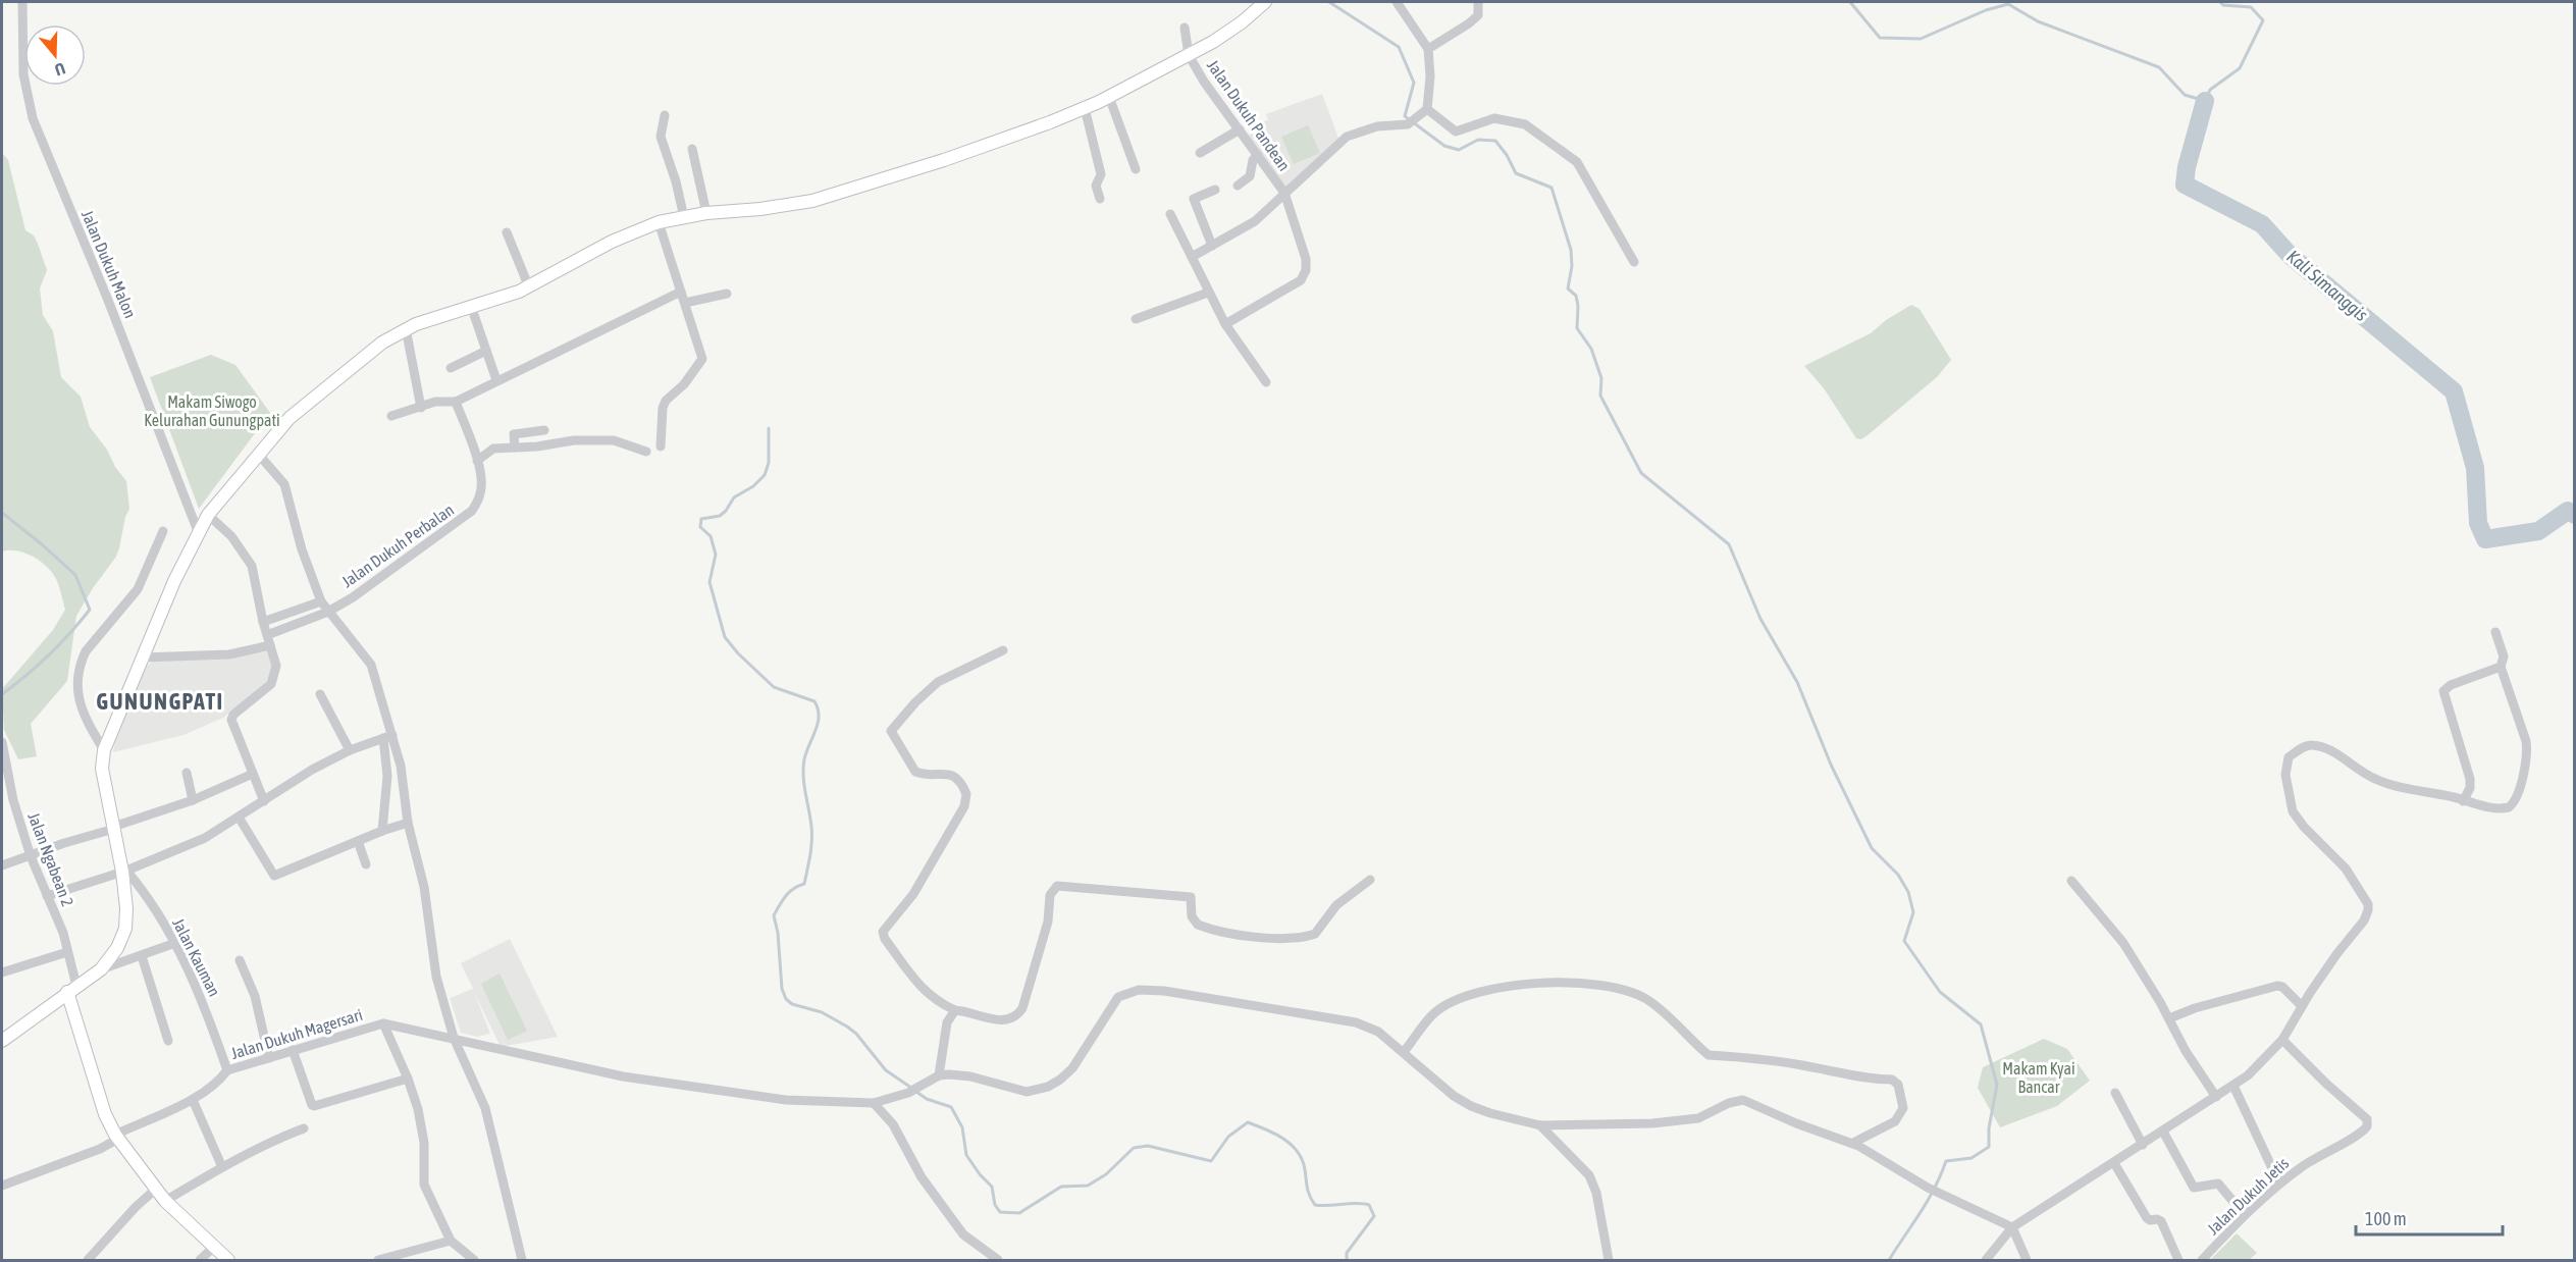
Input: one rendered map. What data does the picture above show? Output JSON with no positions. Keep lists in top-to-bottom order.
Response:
{
  "streets": {
    "street": [
      "Jalan Dukuh Pandean",
      "Jalan Dukuh Malon",
      "Jalan Dukuh Perbalan",
      "Jalan Ngabean 2",
      "Jalan Kauman",
      "Jalan Dukuh Magersari",
      "Jalan Dukuh Jetis"
    ]
  },
  "crossings": [
    ["Jalan Kauman", "Jalan Dukuh Magersari"]
  ],
  "districts": ["GUNUNGPATI"],
  "water": ["Kali Simanggis"],
  "parks": ["Makam Siwogo Kelurahan Gunungpati", "Makam Kyai Bancar"],
  "scale_bar": "100 m",
  "north": "bottom"
}
